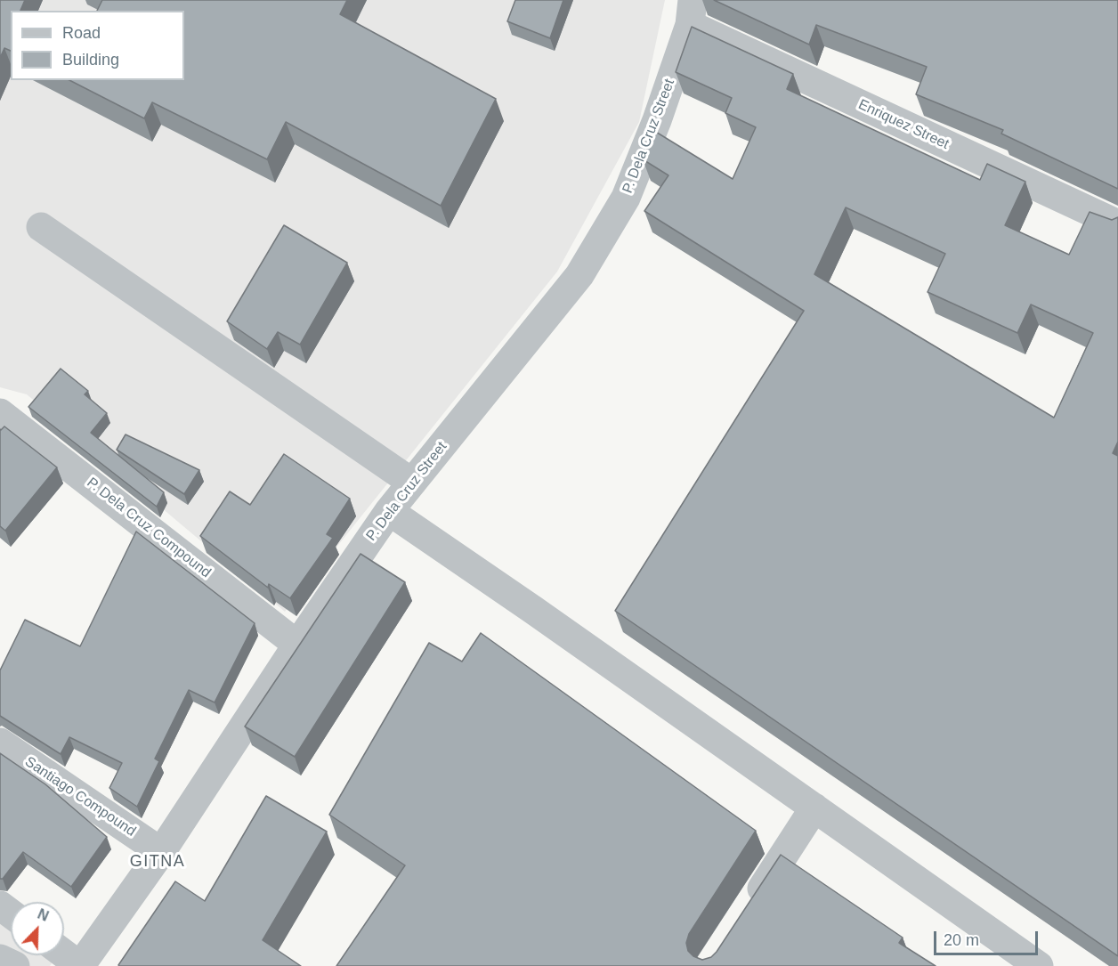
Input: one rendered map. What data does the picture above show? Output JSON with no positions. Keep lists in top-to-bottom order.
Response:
{
  "streets": {
    "street": [
      "Enriquez Street",
      "P. Dela Cruz Street",
      "P. Dela Cruz Compound",
      "Santiago Compound"
    ]
  },
  "crossings": [
    ["Enriquez Street", "P. Dela Cruz Street"],
    ["P. Dela Cruz Street", "P. Dela Cruz Compound"],
    ["P. Dela Cruz Street", "Santiago Compound"]
  ],
  "districts": ["GITNA"],
  "legend": ["Road", "Building"],
  "scale_bar": "20 m",
  "north": "top right"
}
